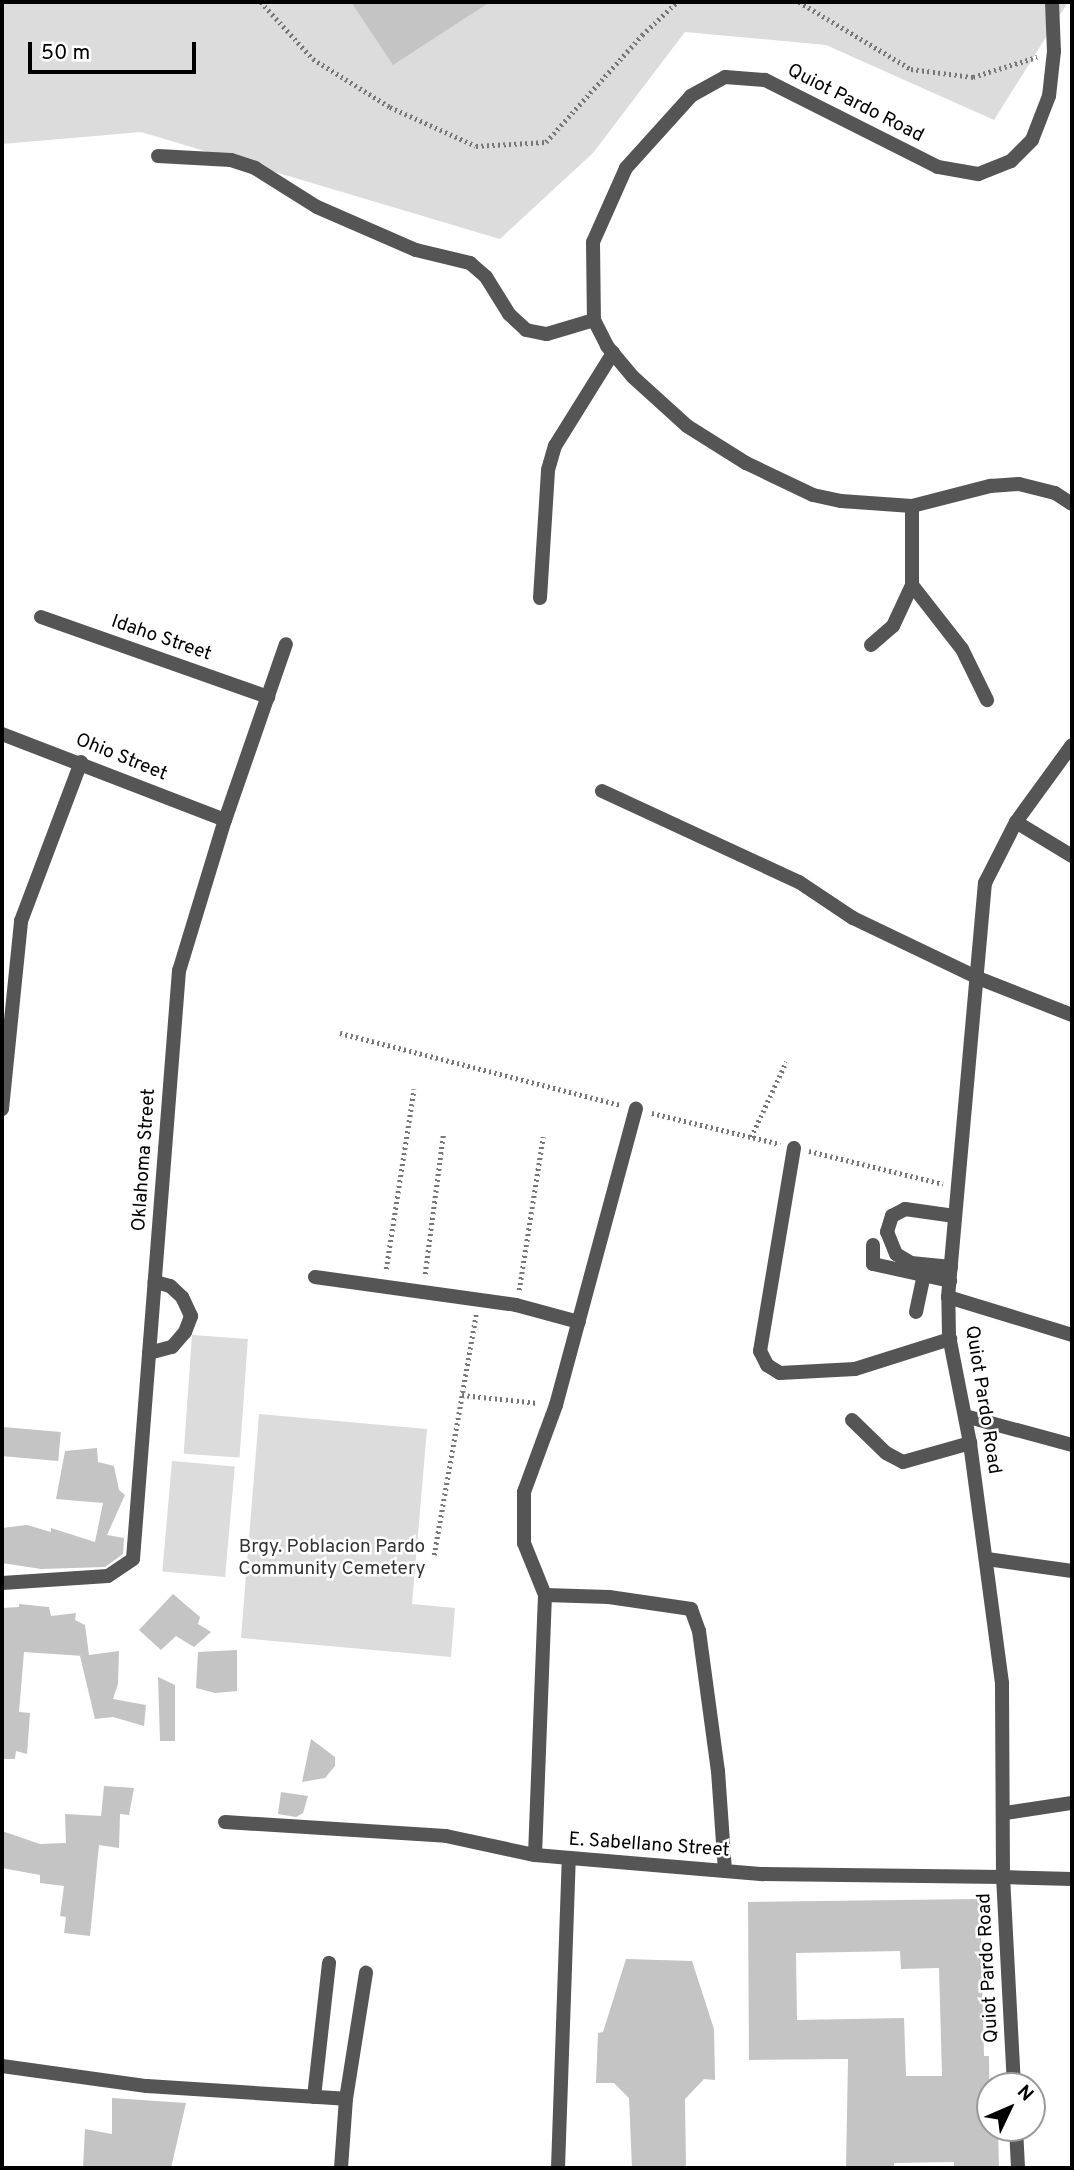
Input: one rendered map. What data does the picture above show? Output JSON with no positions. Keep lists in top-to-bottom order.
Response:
{
  "streets": {
    "street": [
      "Quiot Pardo Road",
      "Idaho Street",
      "Ohio Street",
      "Oklahoma Street",
      "E. Sabellano Street"
    ]
  },
  "crossings": [
    ["Quiot Pardo Road", "E. Sabellano Street"],
    ["Idaho Street", "Oklahoma Street"],
    ["Ohio Street", "Oklahoma Street"]
  ],
  "parks": ["Brgy. Poblacion Pardo Community Cemetery"],
  "scale_bar": "50 m",
  "north": "top right"
}
